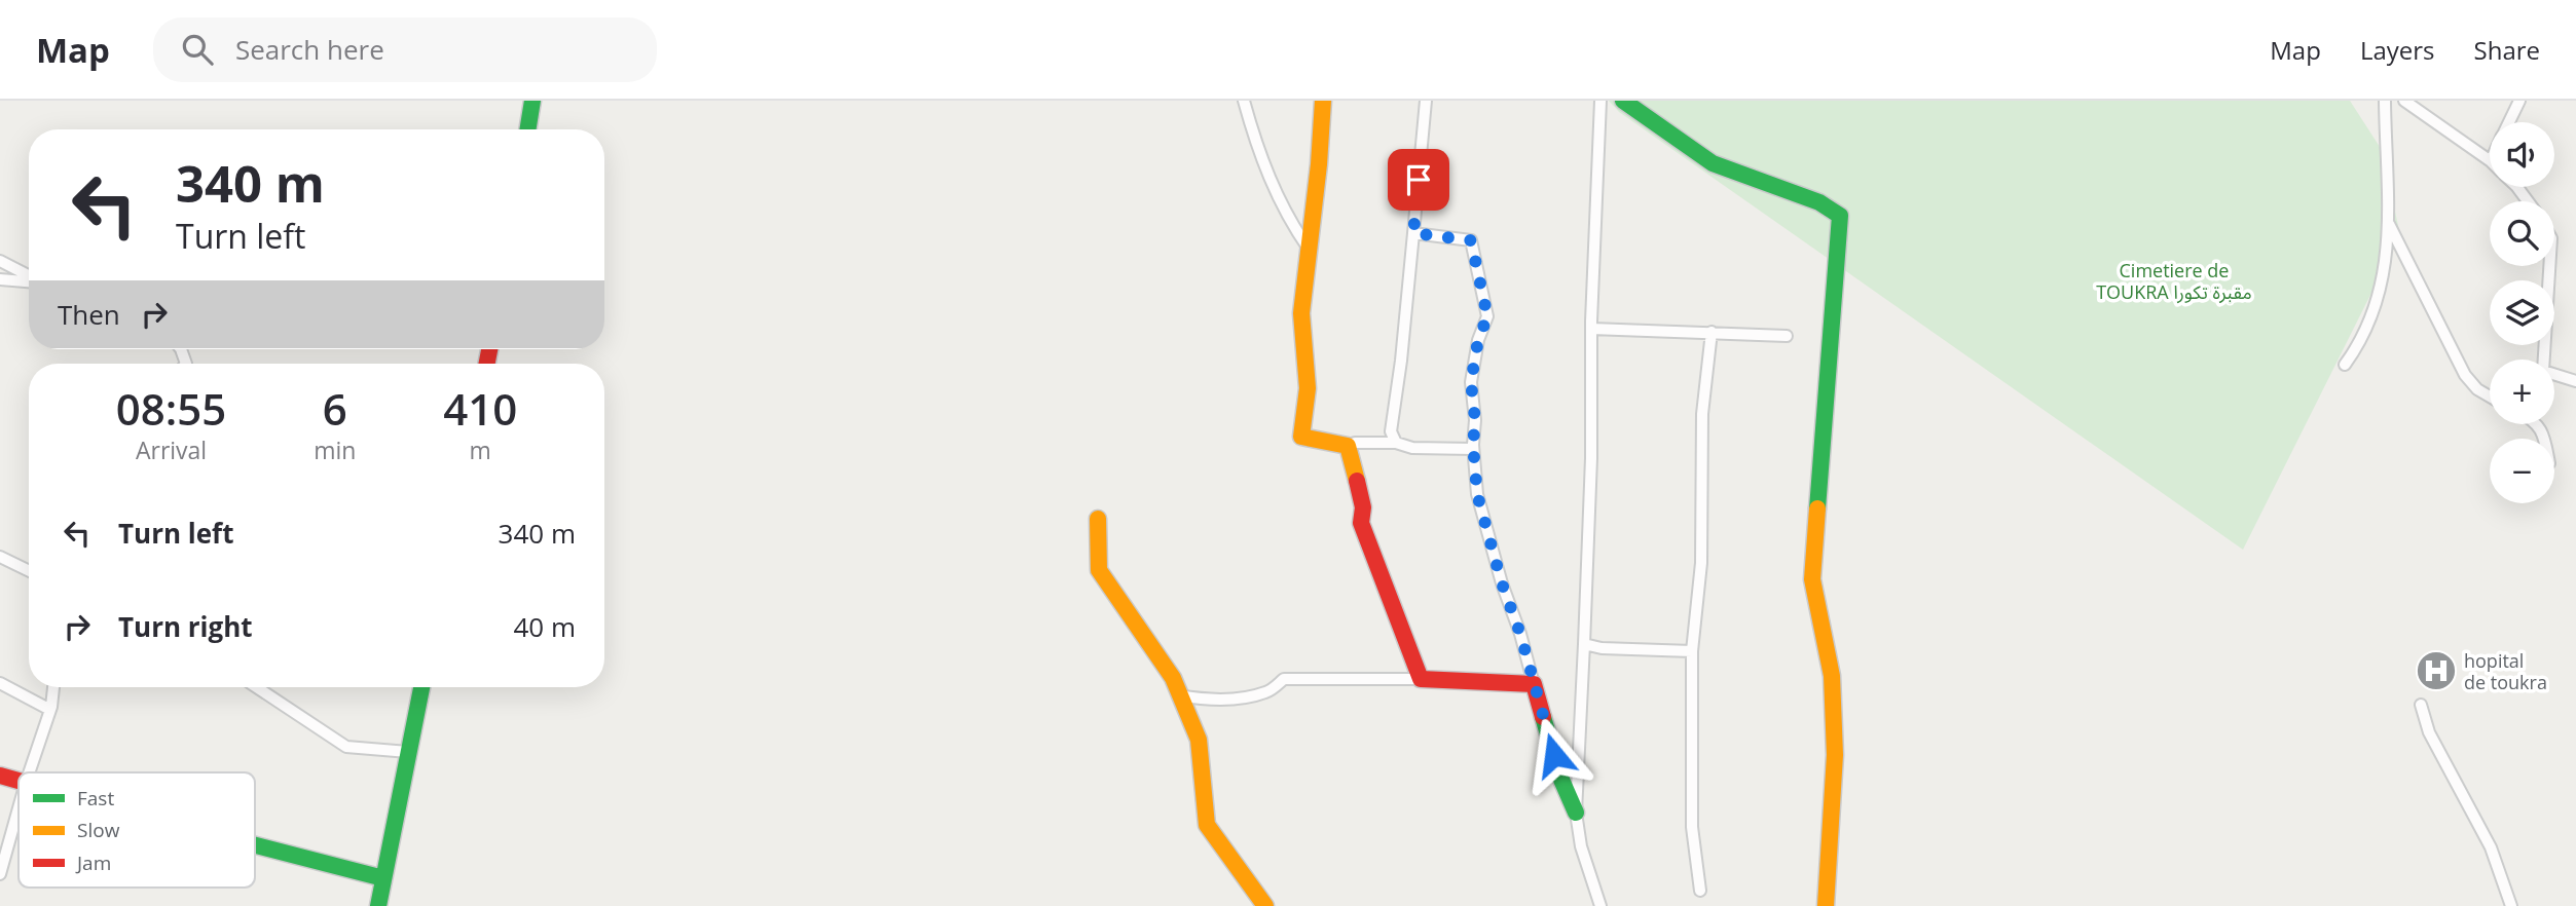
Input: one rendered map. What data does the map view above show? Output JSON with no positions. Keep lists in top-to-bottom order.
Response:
{
  "parks": ["Cimetiere de TOUKRA مقبرة تكورا"],
  "places": {
    "hospital": ["hopital de toukra"]
  },
  "legend": ["Fast", "Slow", "Jam"],
  "page": {
    "header": "Map",
    "search": "Search here",
    "nav": ["Map", "Layers", "Share"],
    "map_buttons": ["+", "−"],
    "turn": ["340 m", "Turn left"],
    "then": "Then",
    "eta": [
      "08:55",
      "Arrival",
      "6",
      "min",
      "410",
      "m"
    ],
    "list": [
      {
        "name": "Turn left",
        "value": "340 m"
      },
      {
        "name": "Turn right",
        "value": "40 m"
      }
    ]
  }
}
